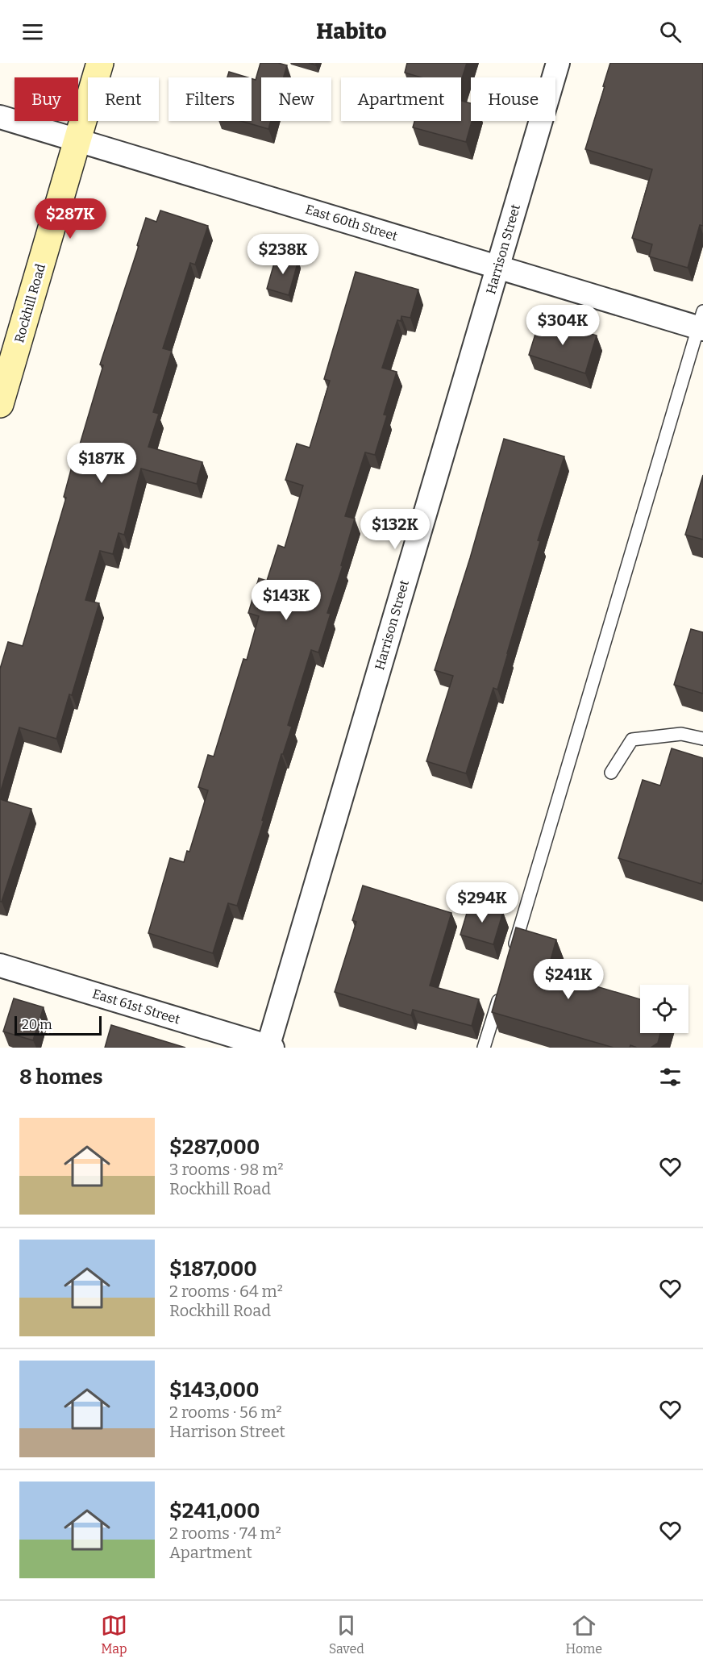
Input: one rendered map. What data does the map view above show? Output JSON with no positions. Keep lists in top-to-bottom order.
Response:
{
  "streets": {
    "main road": ["Rockhill Road"],
    "street": ["East 60th Street", "Harrison Street", "East 61st Street"]
  },
  "crossings": [
    ["East 60th Street", "Harrison Street"],
    ["East 60th Street", "Rockhill Road"],
    ["Harrison Street", "East 61st Street"]
  ],
  "scale_bar": "20 m",
  "page": {
    "header": "Habito",
    "chip": [
      "Buy",
      "Rent",
      "Filters",
      "New",
      "Apartment",
      "House"
    ],
    "price": [
      "$287K",
      "$238K",
      "$304K",
      "$187K",
      "$132K",
      "$143K",
      "$294K",
      "$241K"
    ],
    "scale": "20 m",
    "heading": "8 homes",
    "list": [
      {
        "name": "$287,000",
        "note": "3 rooms · 98 m² · Rockhill Road"
      },
      {
        "name": "$187,000",
        "note": "2 rooms · 64 m² · Rockhill Road"
      },
      {
        "name": "$143,000",
        "note": "2 rooms · 56 m² · Harrison Street"
      },
      {
        "name": "$241,000",
        "note": "2 rooms · 74 m² · Apartment"
      }
    ],
    "tabs": ["Map", "Saved", "Home"]
  }
}
